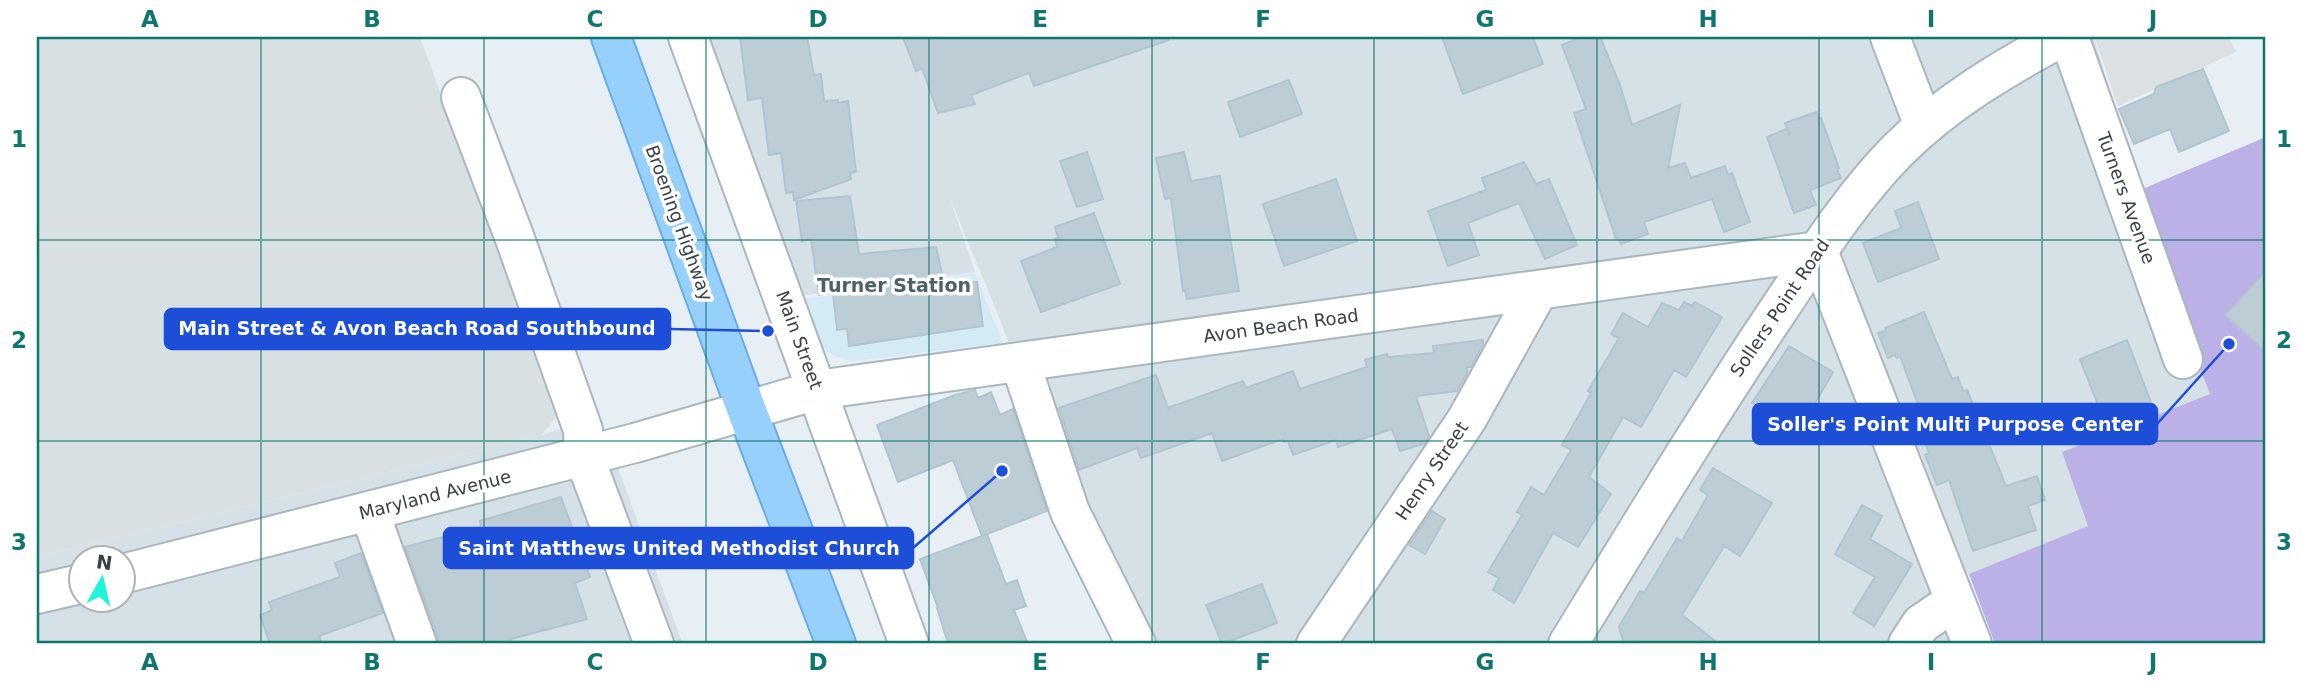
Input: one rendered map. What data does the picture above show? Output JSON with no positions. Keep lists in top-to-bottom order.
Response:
{
  "streets": {
    "main road": ["Broening Highway"],
    "street": [
      "Turners Avenue",
      "Sollers Point Road",
      "Avon Beach Road",
      "Main Street",
      "Henry Street",
      "Maryland Avenue"
    ]
  },
  "crossings": [
    ["Broening Highway", "Avon Beach Road"],
    ["Broening Highway", "Maryland Avenue"],
    ["Sollers Point Road", "Avon Beach Road"],
    ["Avon Beach Road", "Main Street"],
    ["Avon Beach Road", "Henry Street"],
    ["Avon Beach Road", "Maryland Avenue"]
  ],
  "districts": ["Turner Station"],
  "places": ["Main Street & Avon Beach Road Southbound", "Soller's Point Multi Purpose Center", "Saint Matthews United Methodist Church"],
  "north": "top",
  "grid": {
    "columns": [
      "A",
      "B",
      "C",
      "D",
      "E",
      "F",
      "G",
      "H",
      "I",
      "J"
    ],
    "rows": ["1", "2", "3"]
  }
}
